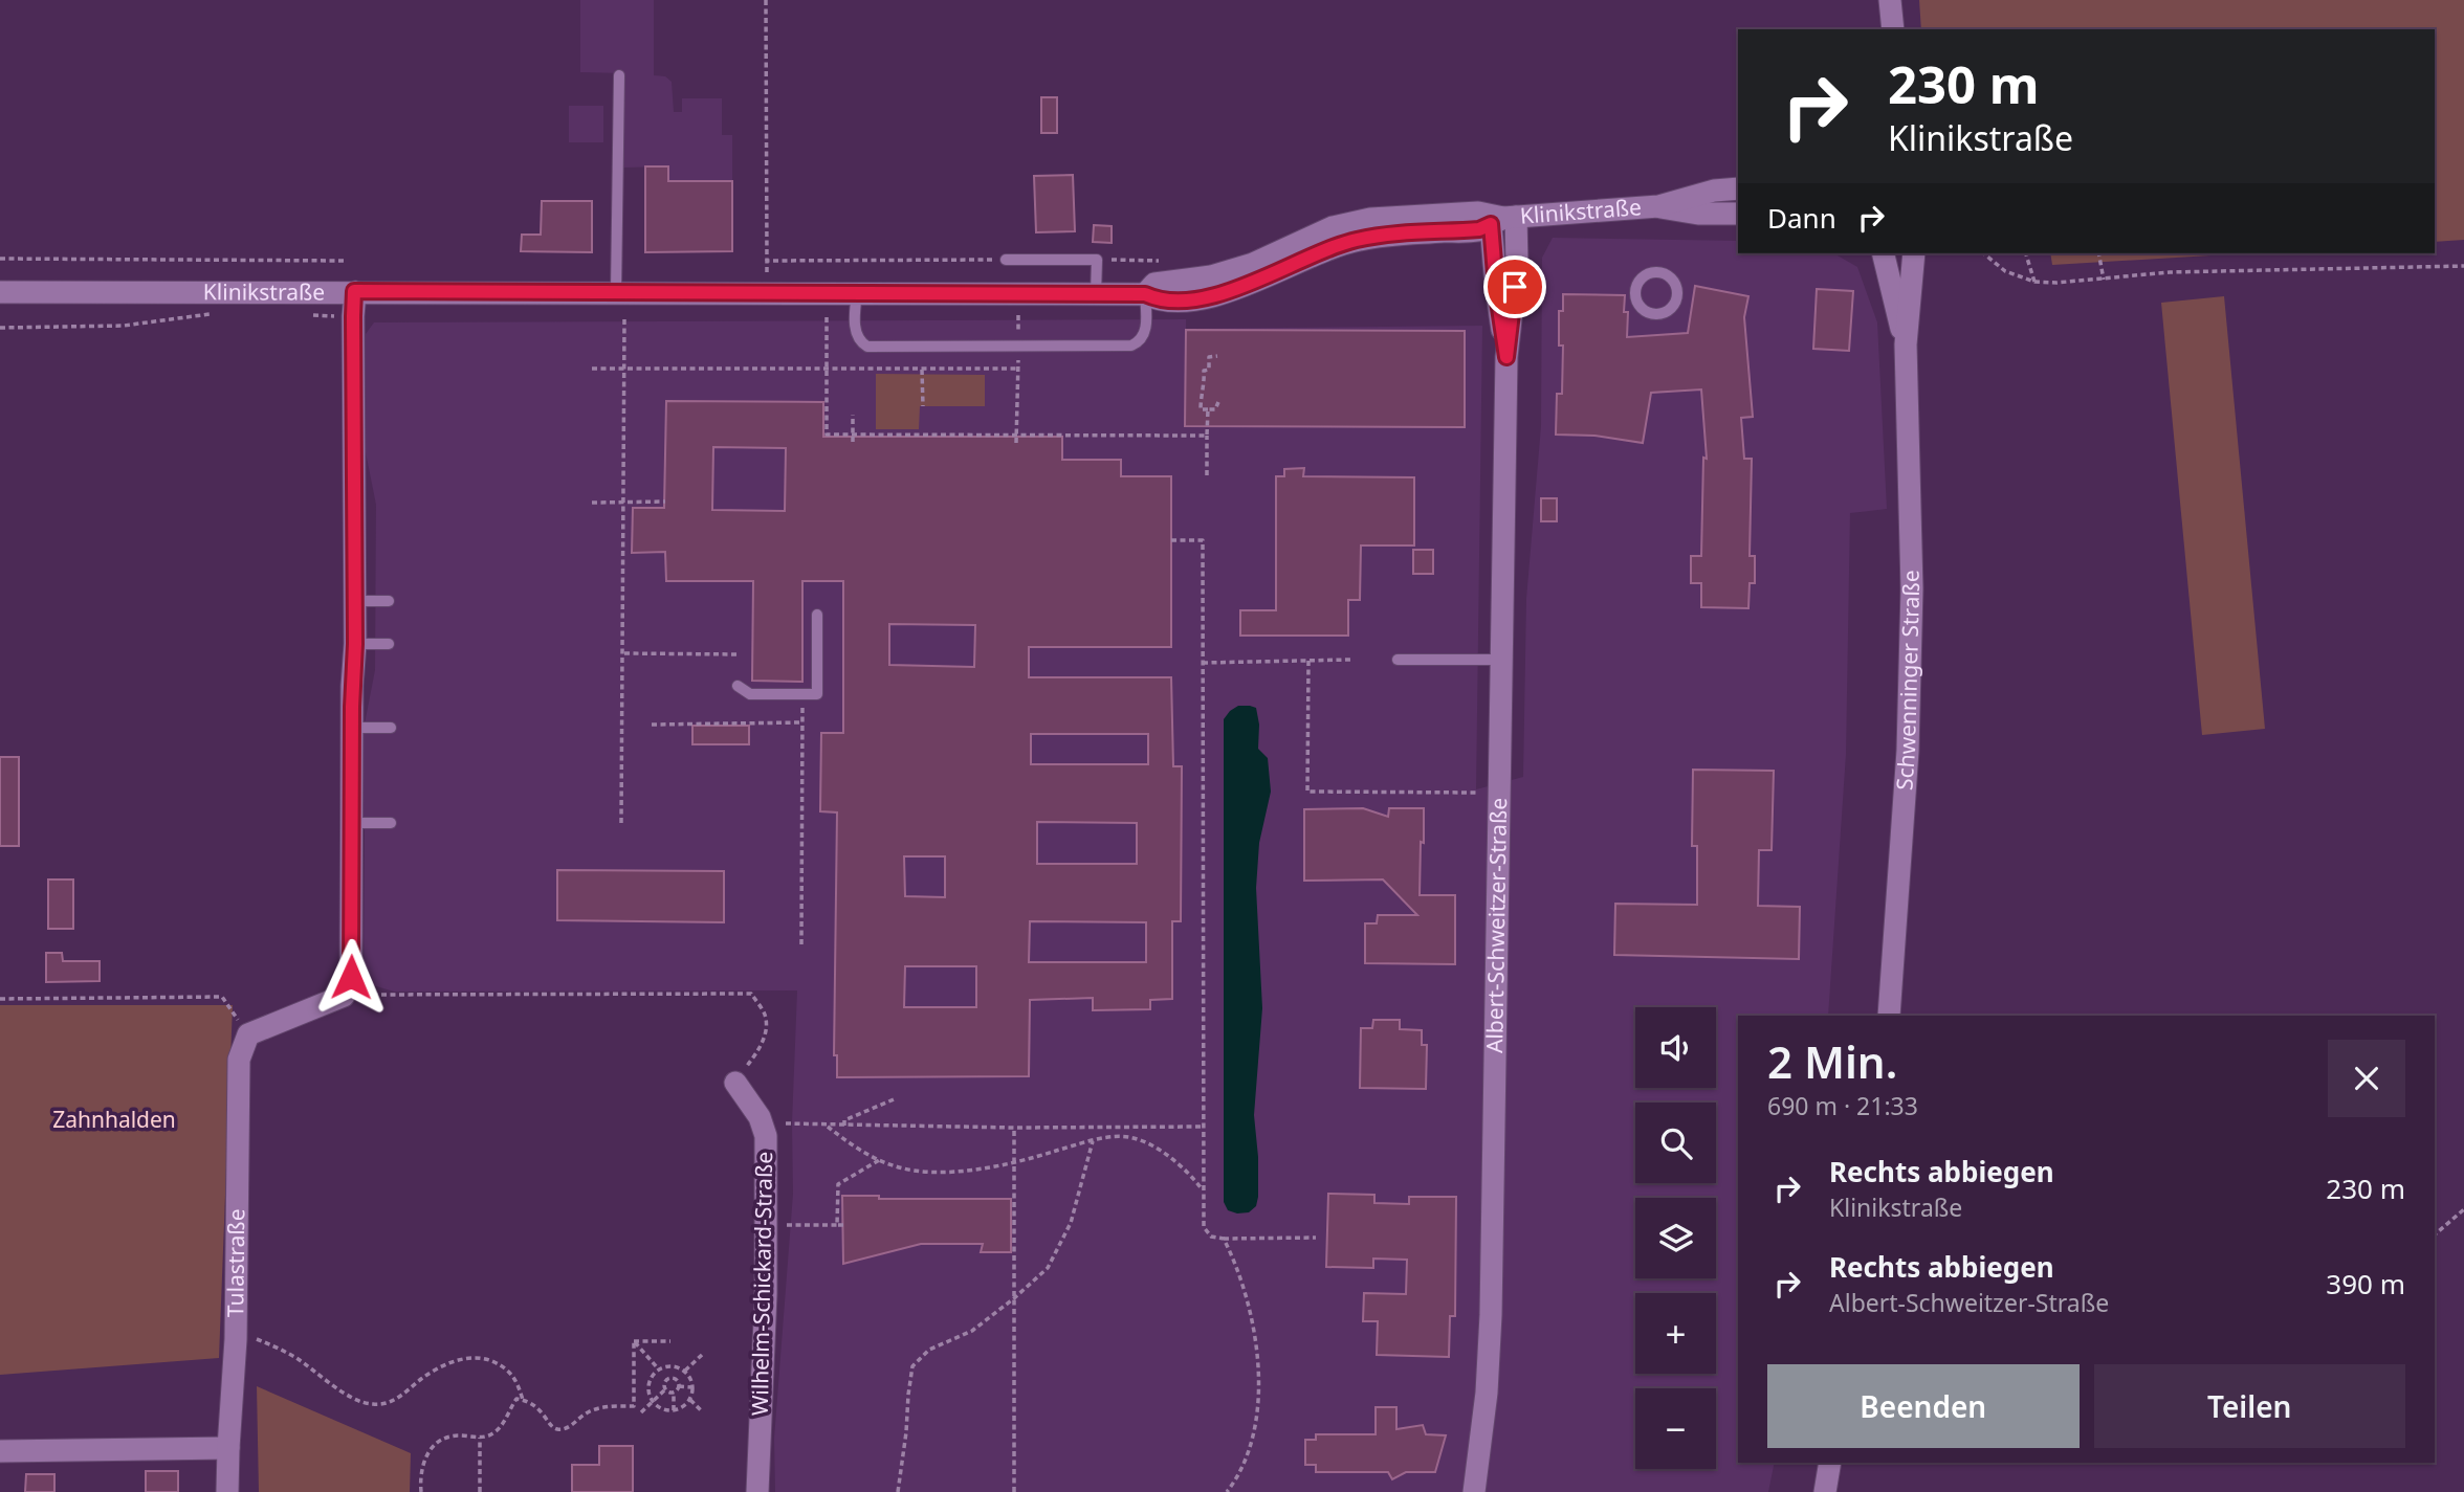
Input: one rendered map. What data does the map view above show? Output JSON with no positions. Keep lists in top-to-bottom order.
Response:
{
  "streets": {
    "street": [
      "Klinikstraße",
      "Schwenninger Straße",
      "Albert-Schweitzer-Straße",
      "Tulastraße",
      "Wilhelm-Schickard-Straße"
    ]
  },
  "crossings": [
    ["Klinikstraße", "Albert-Schweitzer-Straße"]
  ],
  "parks": ["Zahnhalden"],
  "page": {
    "turn": ["230 m", "Klinikstraße"],
    "then": "Dann",
    "map_buttons": ["+", "−"],
    "heading": ["2 Min.", "690 m · 21:33"],
    "list": [
      {
        "name": "Rechts abbiegen",
        "note": "Klinikstraße",
        "value": "230 m"
      },
      {
        "name": "Rechts abbiegen",
        "note": "Albert-Schweitzer-Straße",
        "value": "390 m"
      }
    ],
    "buttons": ["Beenden", "Teilen"]
  }
}
